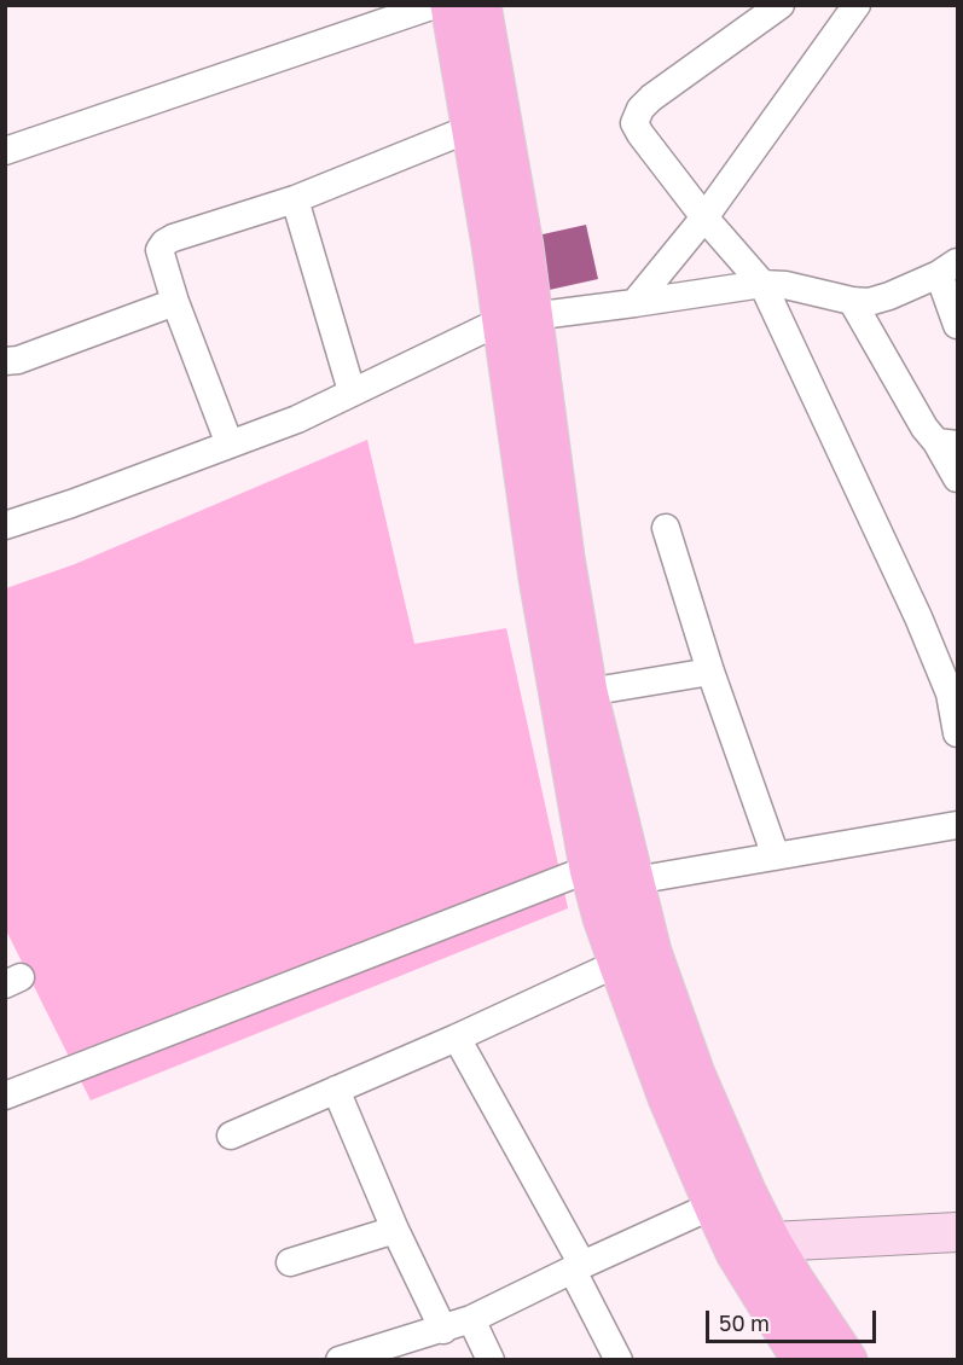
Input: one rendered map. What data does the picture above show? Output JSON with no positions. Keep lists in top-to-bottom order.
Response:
{
  "scale_bar": "50 m"
}
